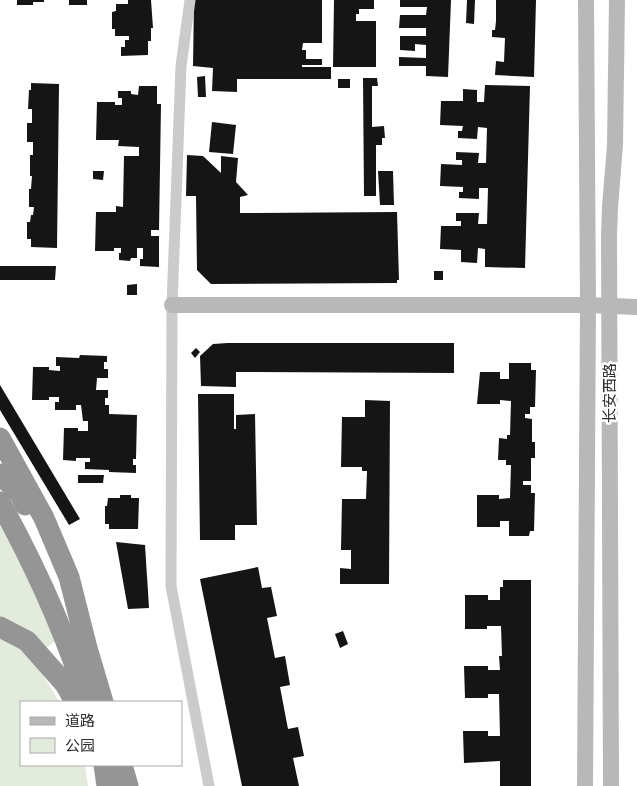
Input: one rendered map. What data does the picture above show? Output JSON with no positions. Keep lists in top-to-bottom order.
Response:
{
  "streets": {
    "main road": ["长安西路"]
  },
  "legend": ["道路", "公园"]
}
